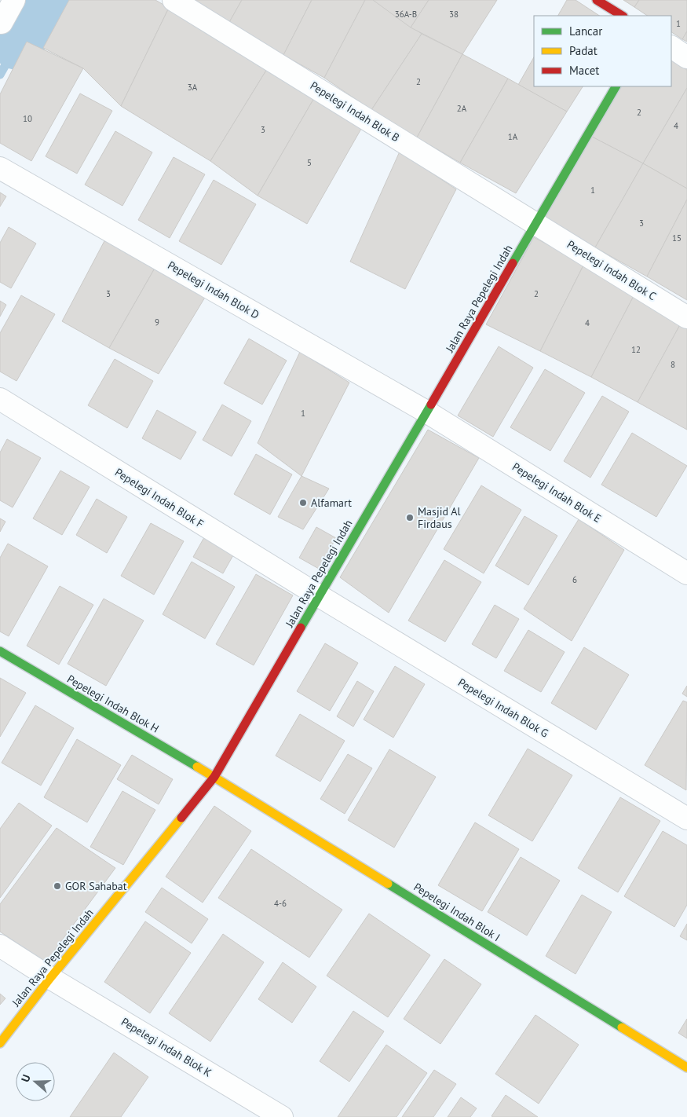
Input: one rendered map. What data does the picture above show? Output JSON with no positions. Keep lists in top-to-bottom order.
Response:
{
  "streets": {
    "street": [
      "Pepelegi Indah Blok B",
      "Pepelegi Indah Blok C",
      "Pepelegi Indah Blok D",
      "Jalan Raya Pepelegi Indah",
      "Pepelegi Indah Blok E",
      "Pepelegi Indah Blok F",
      "Pepelegi Indah Blok H",
      "Pepelegi Indah Blok G",
      "Pepelegi Indah Blok I",
      "Pepelegi Indah Blok K"
    ]
  },
  "crossings": [
    ["Pepelegi Indah Blok B", "Pepelegi Indah Blok C"],
    ["Pepelegi Indah Blok B", "Jalan Raya Pepelegi Indah"],
    ["Pepelegi Indah Blok C", "Jalan Raya Pepelegi Indah"],
    ["Pepelegi Indah Blok D", "Jalan Raya Pepelegi Indah"],
    ["Pepelegi Indah Blok D", "Pepelegi Indah Blok E"],
    ["Jalan Raya Pepelegi Indah", "Pepelegi Indah Blok E"],
    ["Jalan Raya Pepelegi Indah", "Pepelegi Indah Blok F"],
    ["Jalan Raya Pepelegi Indah", "Pepelegi Indah Blok H"],
    ["Jalan Raya Pepelegi Indah", "Pepelegi Indah Blok G"],
    ["Jalan Raya Pepelegi Indah", "Pepelegi Indah Blok I"],
    ["Jalan Raya Pepelegi Indah", "Pepelegi Indah Blok K"],
    ["Pepelegi Indah Blok F", "Pepelegi Indah Blok G"],
    ["Pepelegi Indah Blok H", "Pepelegi Indah Blok I"]
  ],
  "places": ["Alfamart", "Masjid Al Firdaus", "GOR Sahabat"],
  "house_numbers": [
    "36A-B",
    "38",
    "1",
    "2",
    "3A",
    "2A",
    "2",
    "10",
    "4",
    "3",
    "1A",
    "5",
    "1",
    "3",
    "15",
    "3",
    "2",
    "9",
    "4",
    "12",
    "8",
    "1",
    "6",
    "4-6"
  ],
  "legend": ["Lancar", "Padat", "Macet"],
  "north": "left"
}
